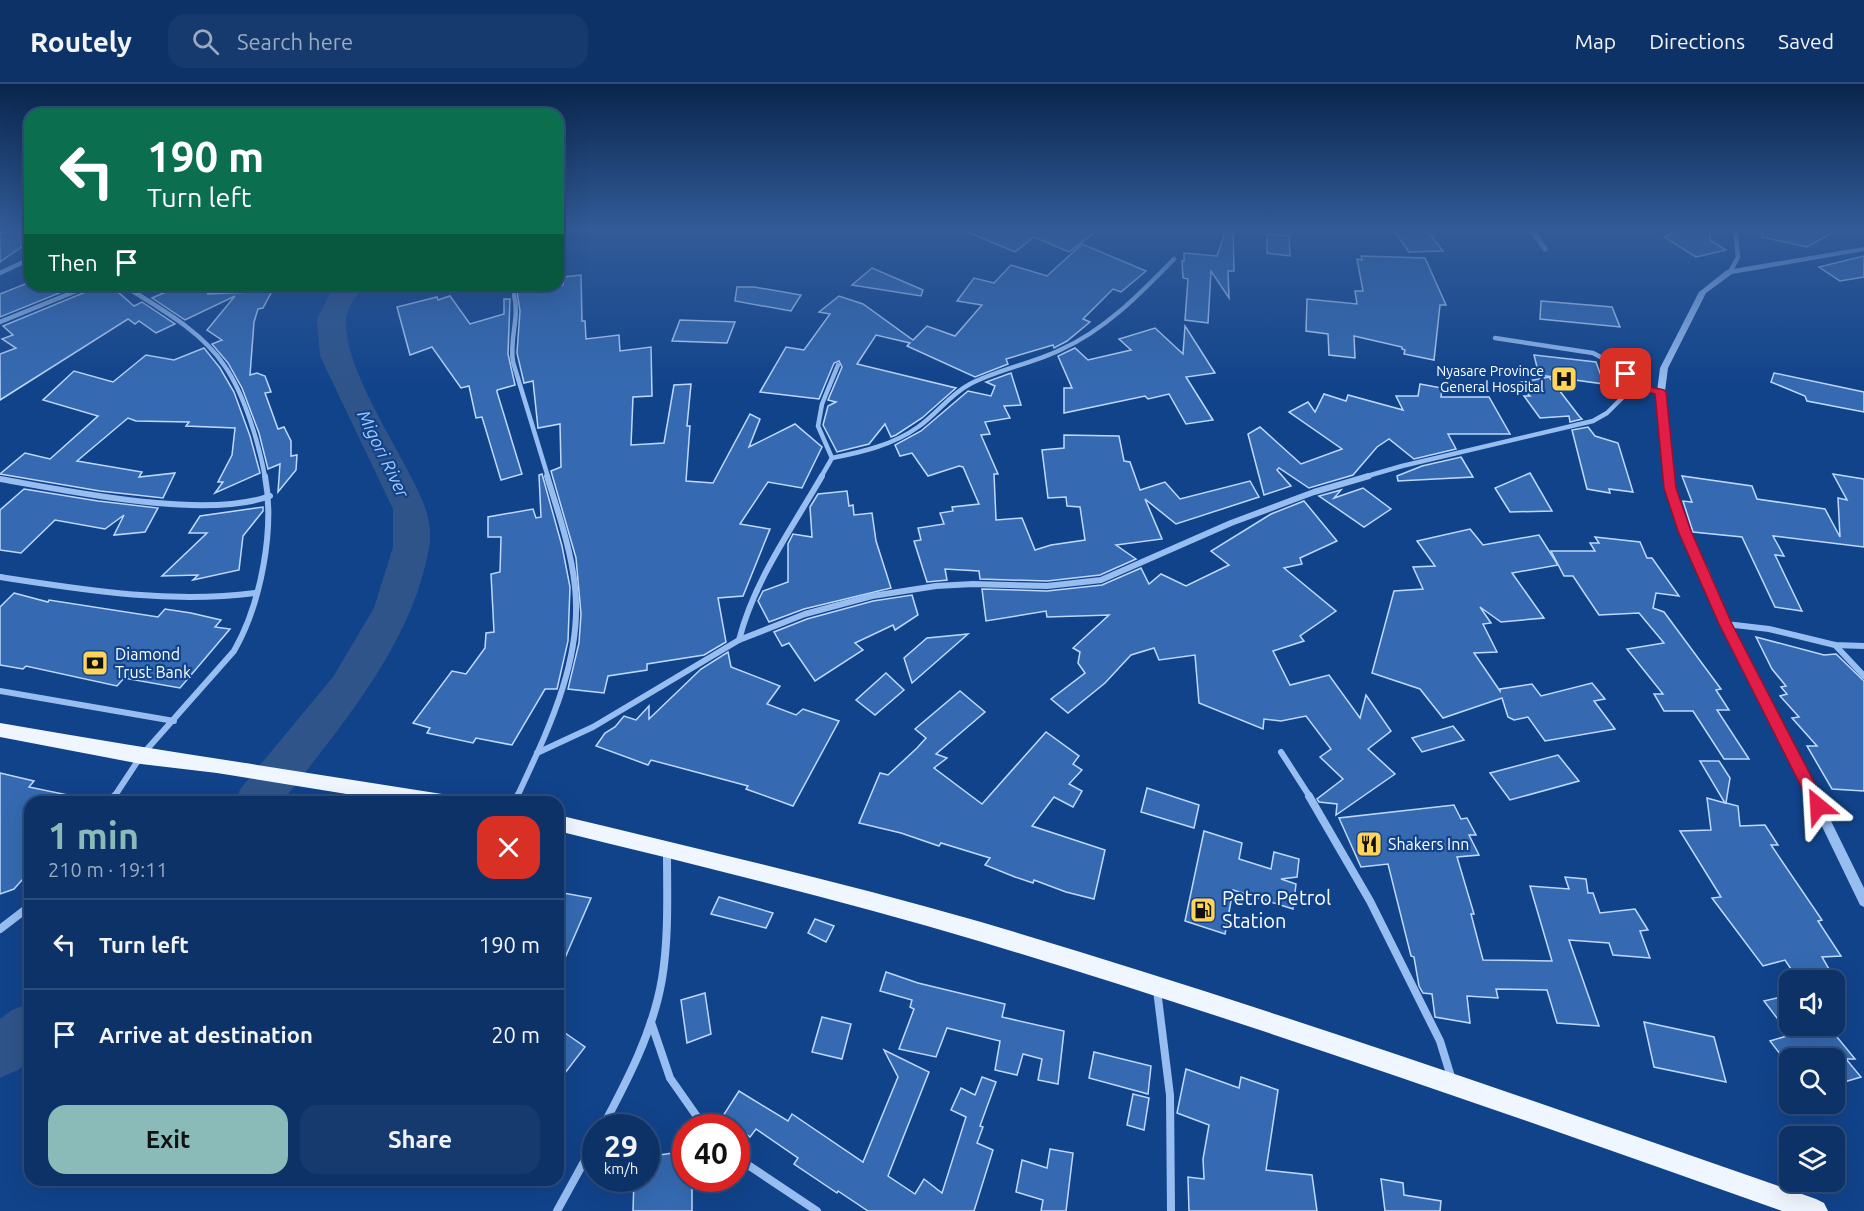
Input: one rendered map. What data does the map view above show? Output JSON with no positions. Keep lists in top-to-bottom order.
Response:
{
  "water": ["Migori River"],
  "places": {
    "hospital": ["Nyasare Province General Hospital"],
    "bank": ["Diamond Trust Bank"],
    "restaurant": ["Shakers Inn"],
    "fuel station": ["Petro Petrol Station"]
  },
  "page": {
    "header": "Routely",
    "search": "Search here",
    "nav": ["Map", "Directions", "Saved"],
    "turn": ["190 m", "Turn left"],
    "then": "Then",
    "heading": ["1 min", "210 m · 19:11"],
    "list": [
      {
        "name": "Turn left",
        "value": "190 m"
      },
      {
        "name": "Arrive at destination",
        "value": "20 m"
      }
    ],
    "buttons": ["Exit", "Share"],
    "speed": "29 km/h",
    "limit": "40"
  }
}
